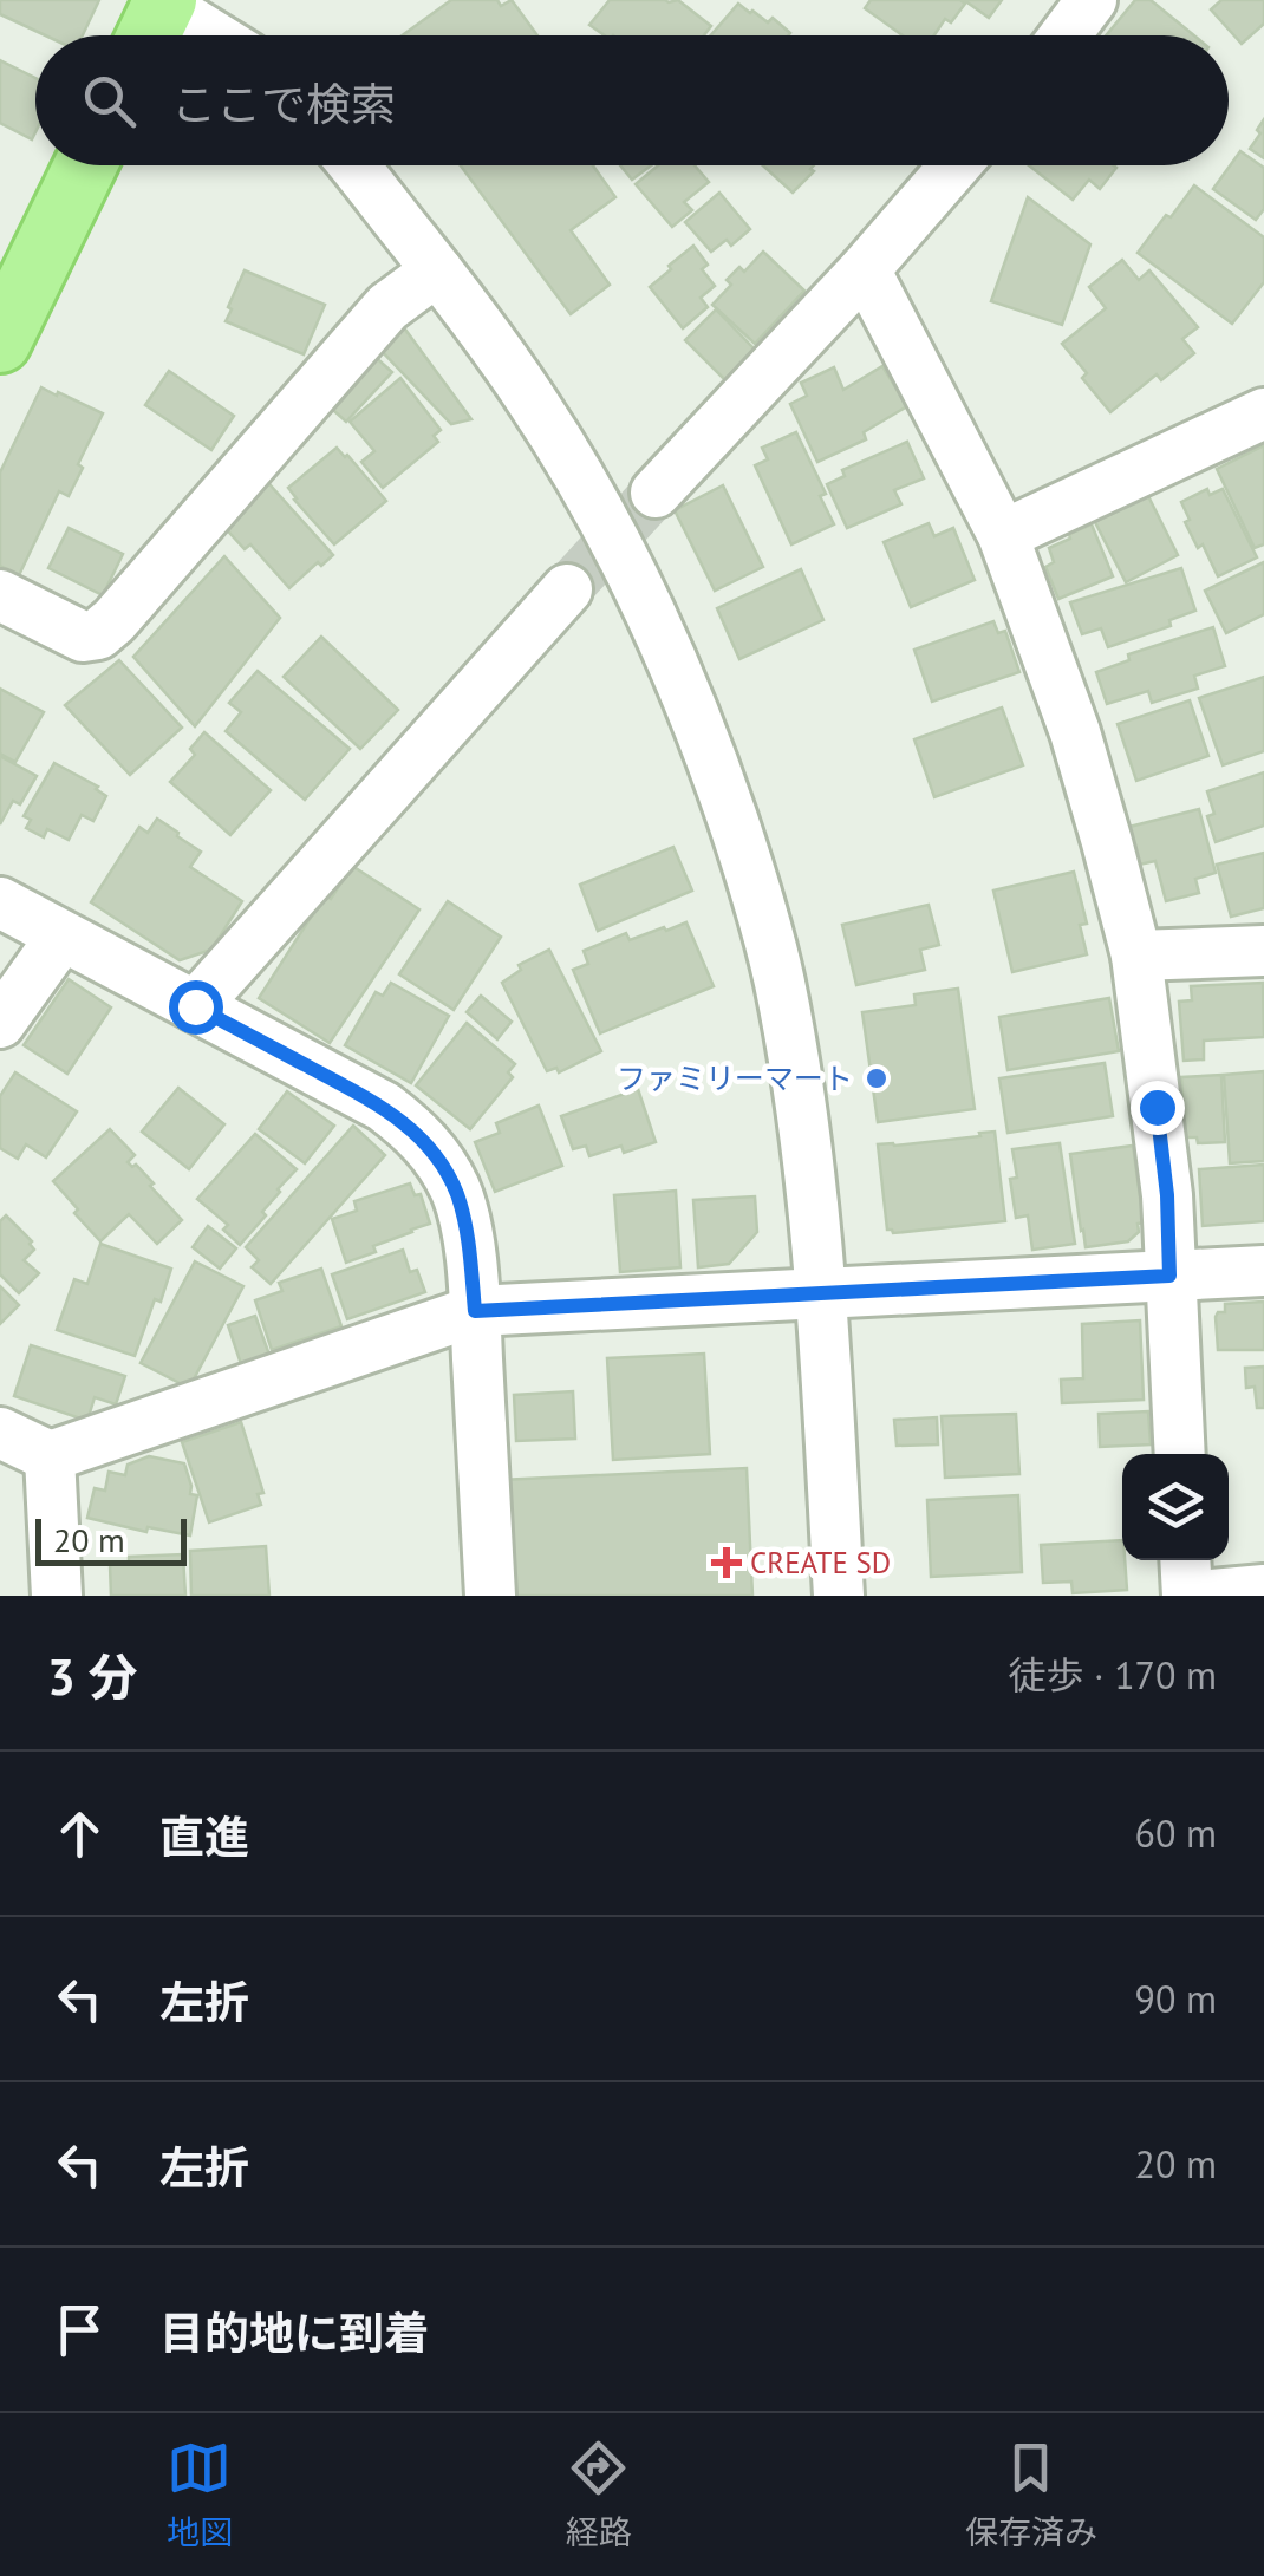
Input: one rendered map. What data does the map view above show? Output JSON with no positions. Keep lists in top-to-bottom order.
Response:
{
  "places": {
    "other": ["ファミリーマート"],
    "health": ["CREATE SD"]
  },
  "scale_bar": "20 m",
  "page": {
    "search": "ここで検索",
    "scale": "20 m",
    "heading": ["3 分", "徒歩 · 170 m"],
    "list": [
      ["直進", "60 m"],
      ["左折", "90 m"],
      ["左折", "20 m"],
      "目的地に到着"
    ],
    "nav": ["地図", "経路", "保存済み"]
  }
}
